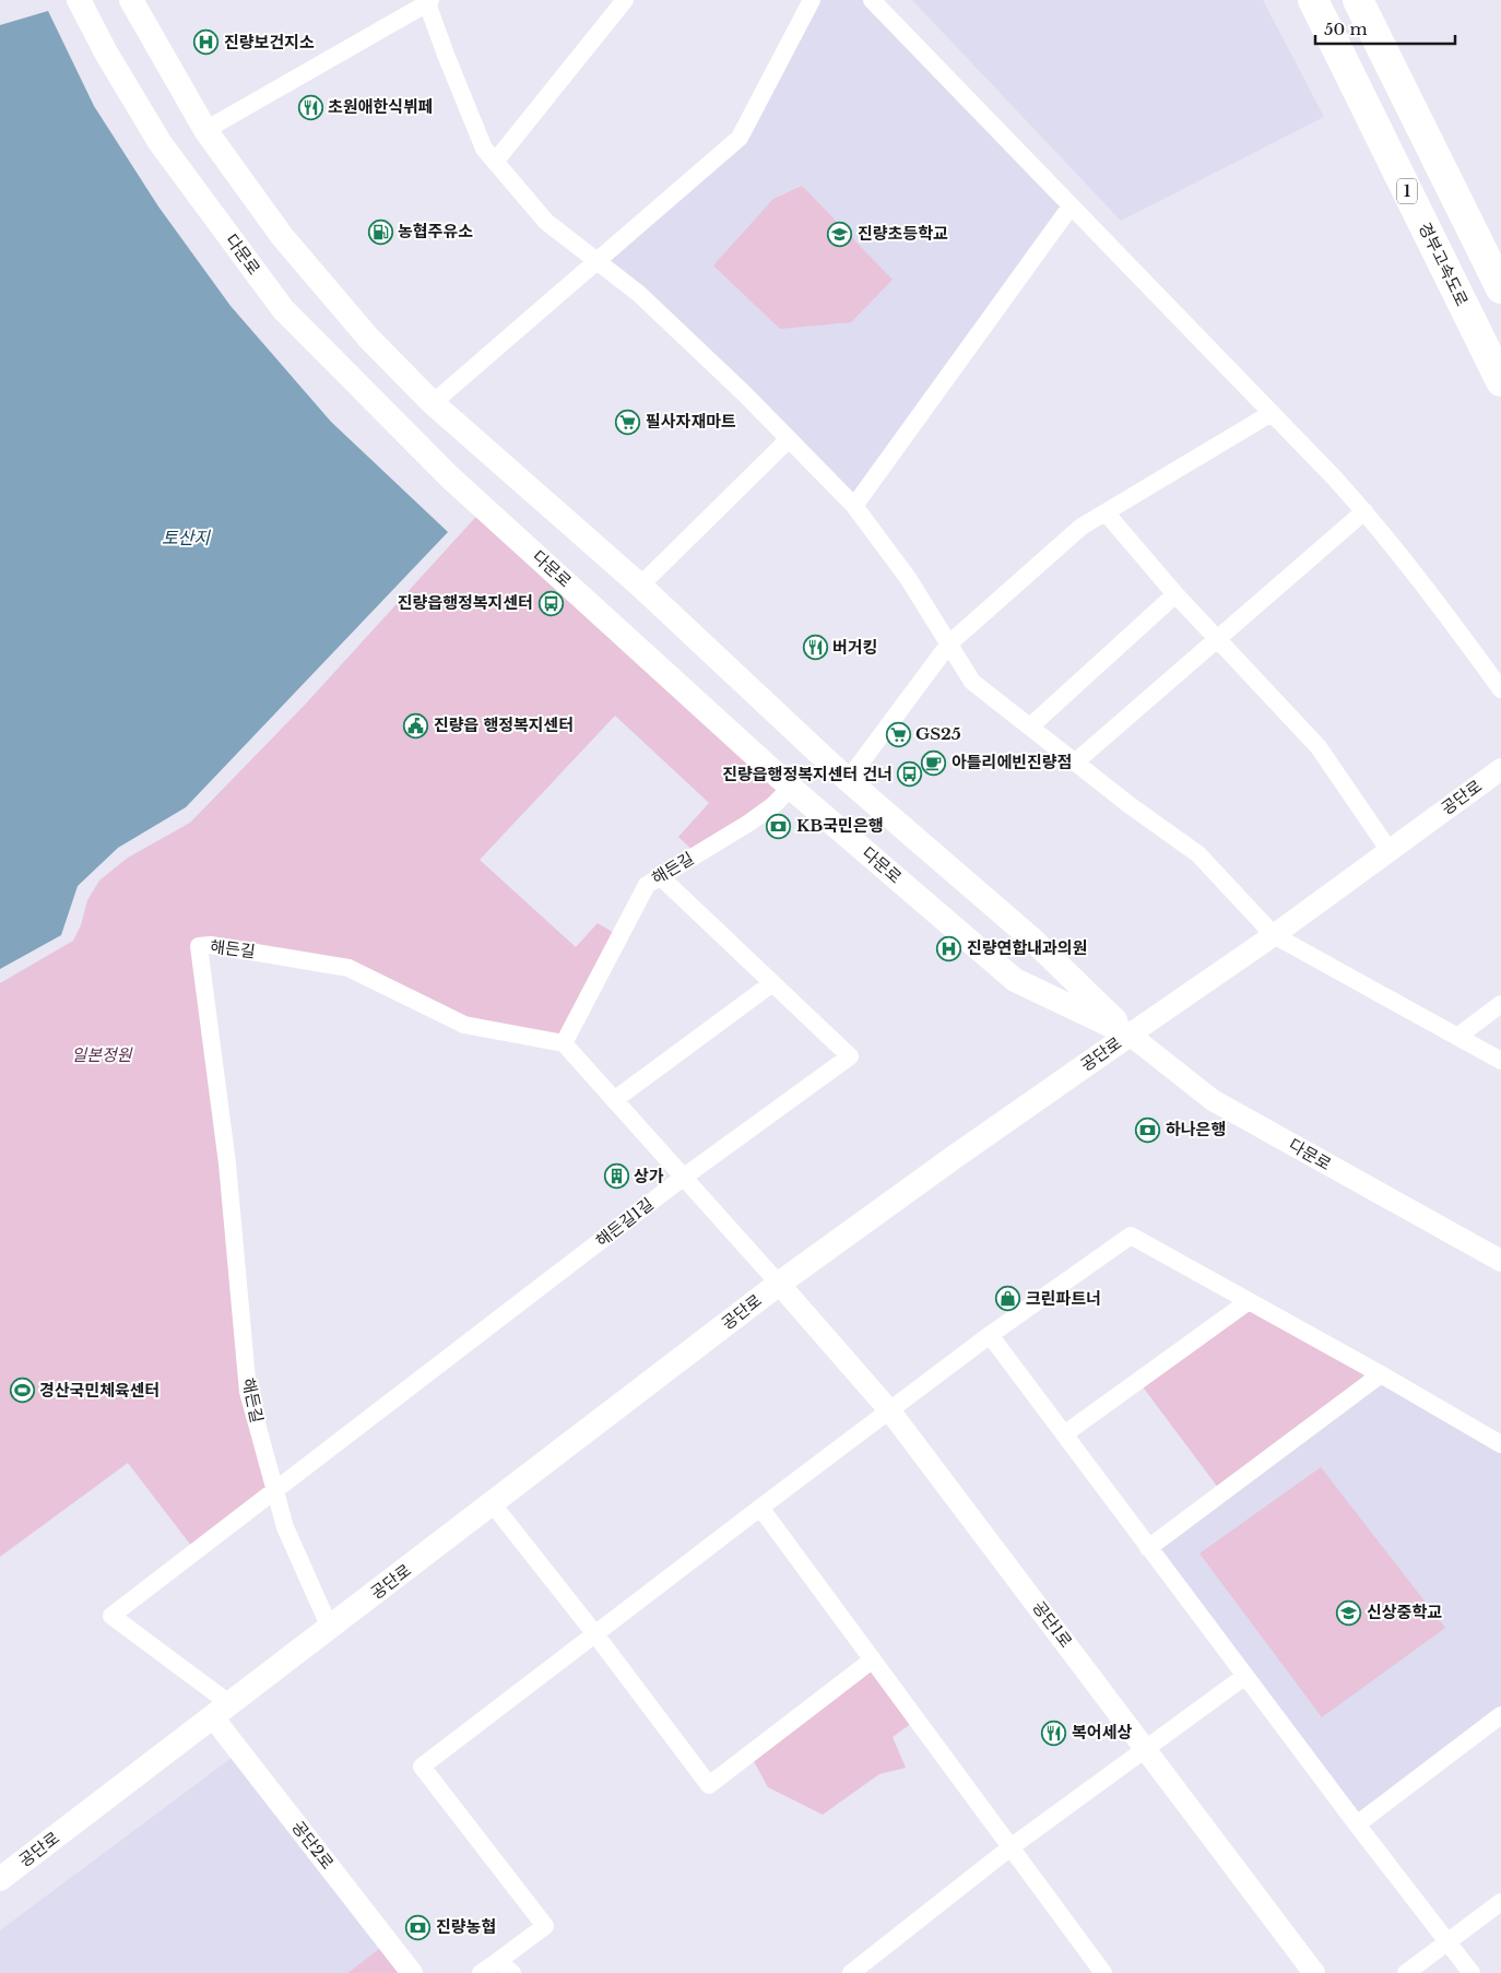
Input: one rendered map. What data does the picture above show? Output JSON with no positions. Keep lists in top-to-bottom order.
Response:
{
  "streets": {
    "highway": ["1", "경부고속도로"],
    "main road": ["다문로", "공단로"],
    "street": [
      "해든길",
      "해든길1길",
      "공단1로",
      "공단2로"
    ]
  },
  "crossings": [
    ["다문로", "공단로"],
    ["다문로", "해든길"],
    ["공단로", "해든길"],
    ["공단로", "해든길1길"],
    ["공단로", "공단1로"],
    ["공단로", "공단2로"],
    ["해든길", "해든길1길"],
    ["해든길1길", "공단2로"]
  ],
  "water": ["토산지"],
  "parks": ["일본정원"],
  "places": {
    "hospital": ["진량보건지소", "진량연합내과의원"],
    "restaurant": ["초원애한식뷔페", "버거킹", "복어세상"],
    "fuel station": ["농협주유소"],
    "school or university": ["진량초등학교", "신상중학교"],
    "supermarket": ["필사자재마트", "GS25"],
    "bus stop": ["진량읍행정복지센터", "진량읍행정복지센터 건너"],
    "public building": ["진량읍 행정복지센터"],
    "cafe": ["아틀리에빈진량점"],
    "bank": ["KB국민은행", "하나은행", "진량농협"],
    "building": ["상가"],
    "shop": ["크린파트너"],
    "sports": ["경산국민체육센터"]
  },
  "scale_bar": "50 m"
}
